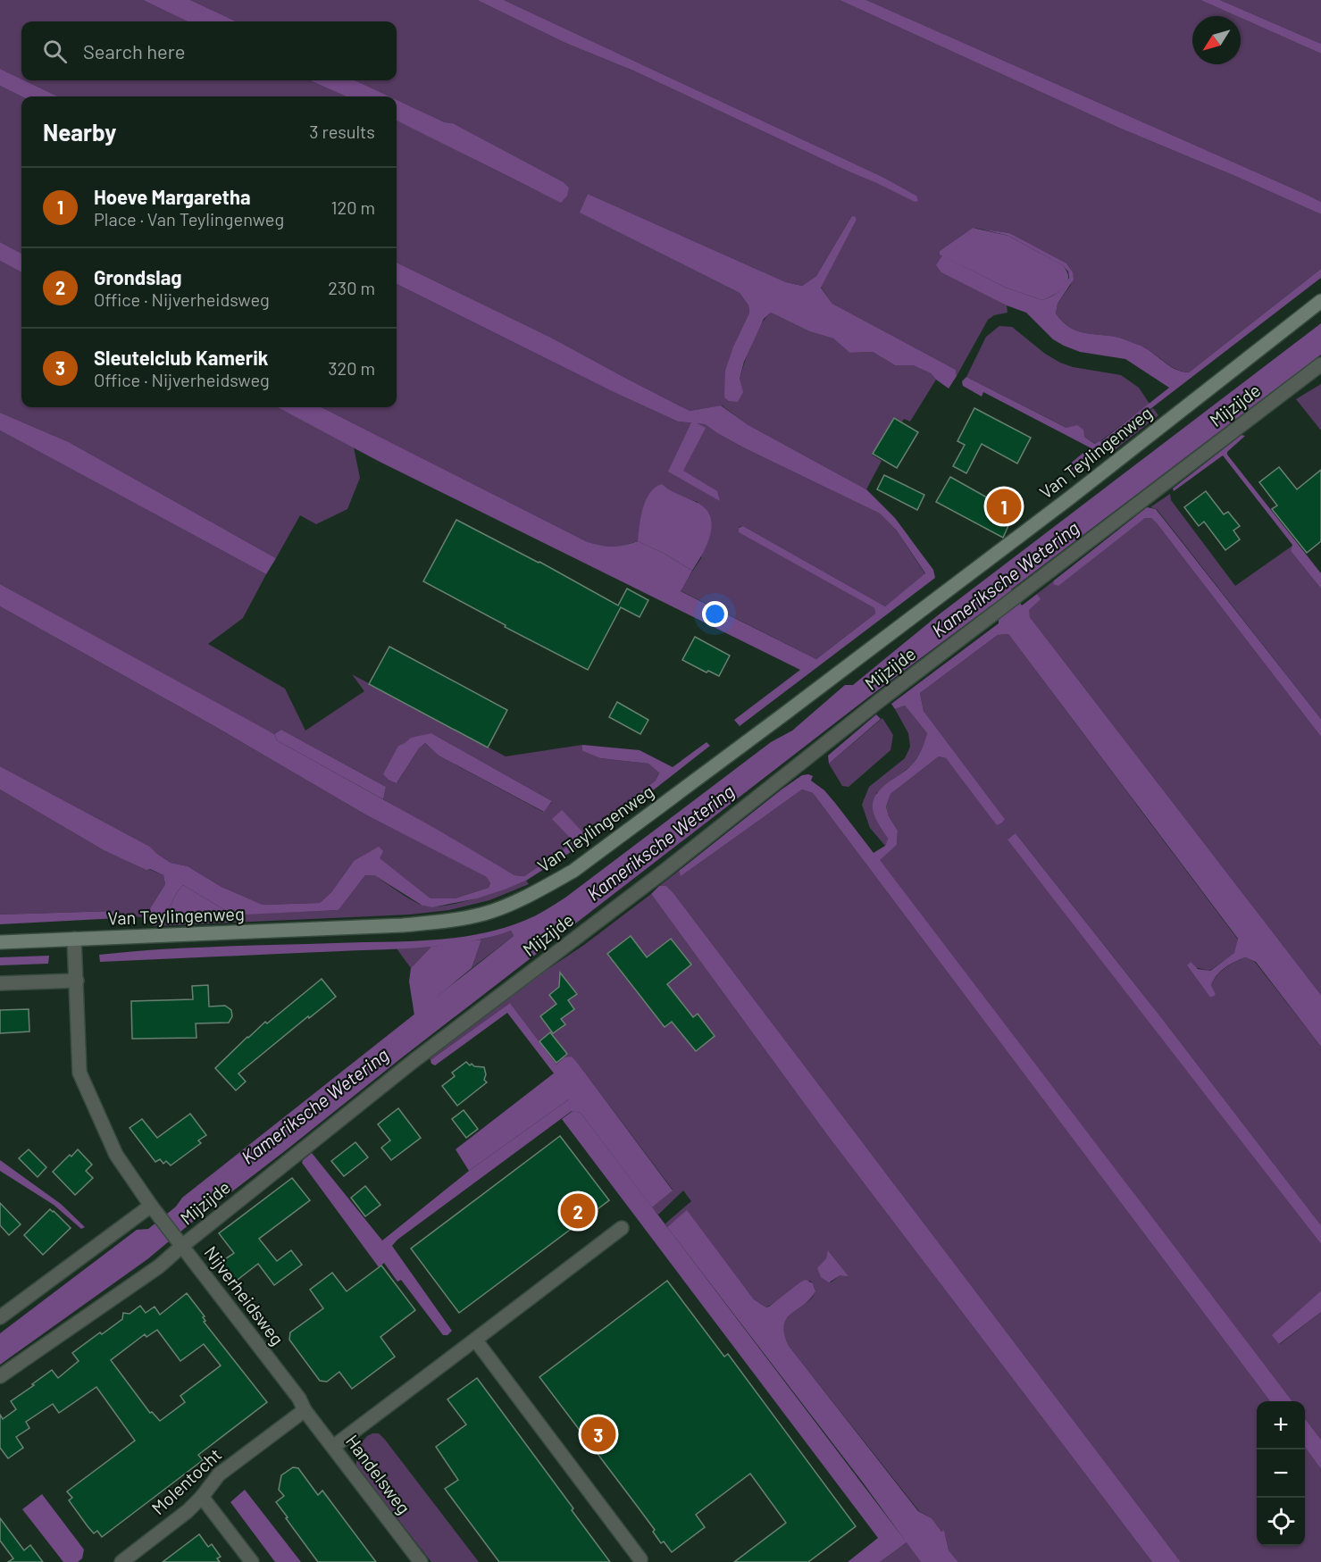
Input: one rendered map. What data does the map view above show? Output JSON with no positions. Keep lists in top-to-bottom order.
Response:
{
  "streets": {
    "main road": ["Van Teylingenweg"],
    "street": [
      "Mijzijde",
      "Nijverheidsweg",
      "Handelsweg",
      "Molentocht"
    ]
  },
  "crossings": [
    ["Mijzijde", "Nijverheidsweg"],
    ["Nijverheidsweg", "Handelsweg"],
    ["Nijverheidsweg", "Molentocht"],
    ["Handelsweg", "Molentocht"]
  ],
  "water": ["Kameriksche Wetering"],
  "north": "bottom left",
  "page": {
    "search": "Search here",
    "heading": ["Nearby", "3 results"],
    "list": [
      {
        "mark": "1",
        "name": "Hoeve Margaretha",
        "note": "Place · Van Teylingenweg",
        "value": "120 m"
      },
      {
        "mark": "2",
        "name": "Grondslag",
        "note": "Office · Nijverheidsweg",
        "value": "230 m"
      },
      {
        "mark": "3",
        "name": "Sleutelclub Kamerik",
        "note": "Office · Nijverheidsweg",
        "value": "320 m"
      }
    ],
    "pins": ["1", "2", "3"],
    "map_buttons": ["+", "−"]
  }
}
